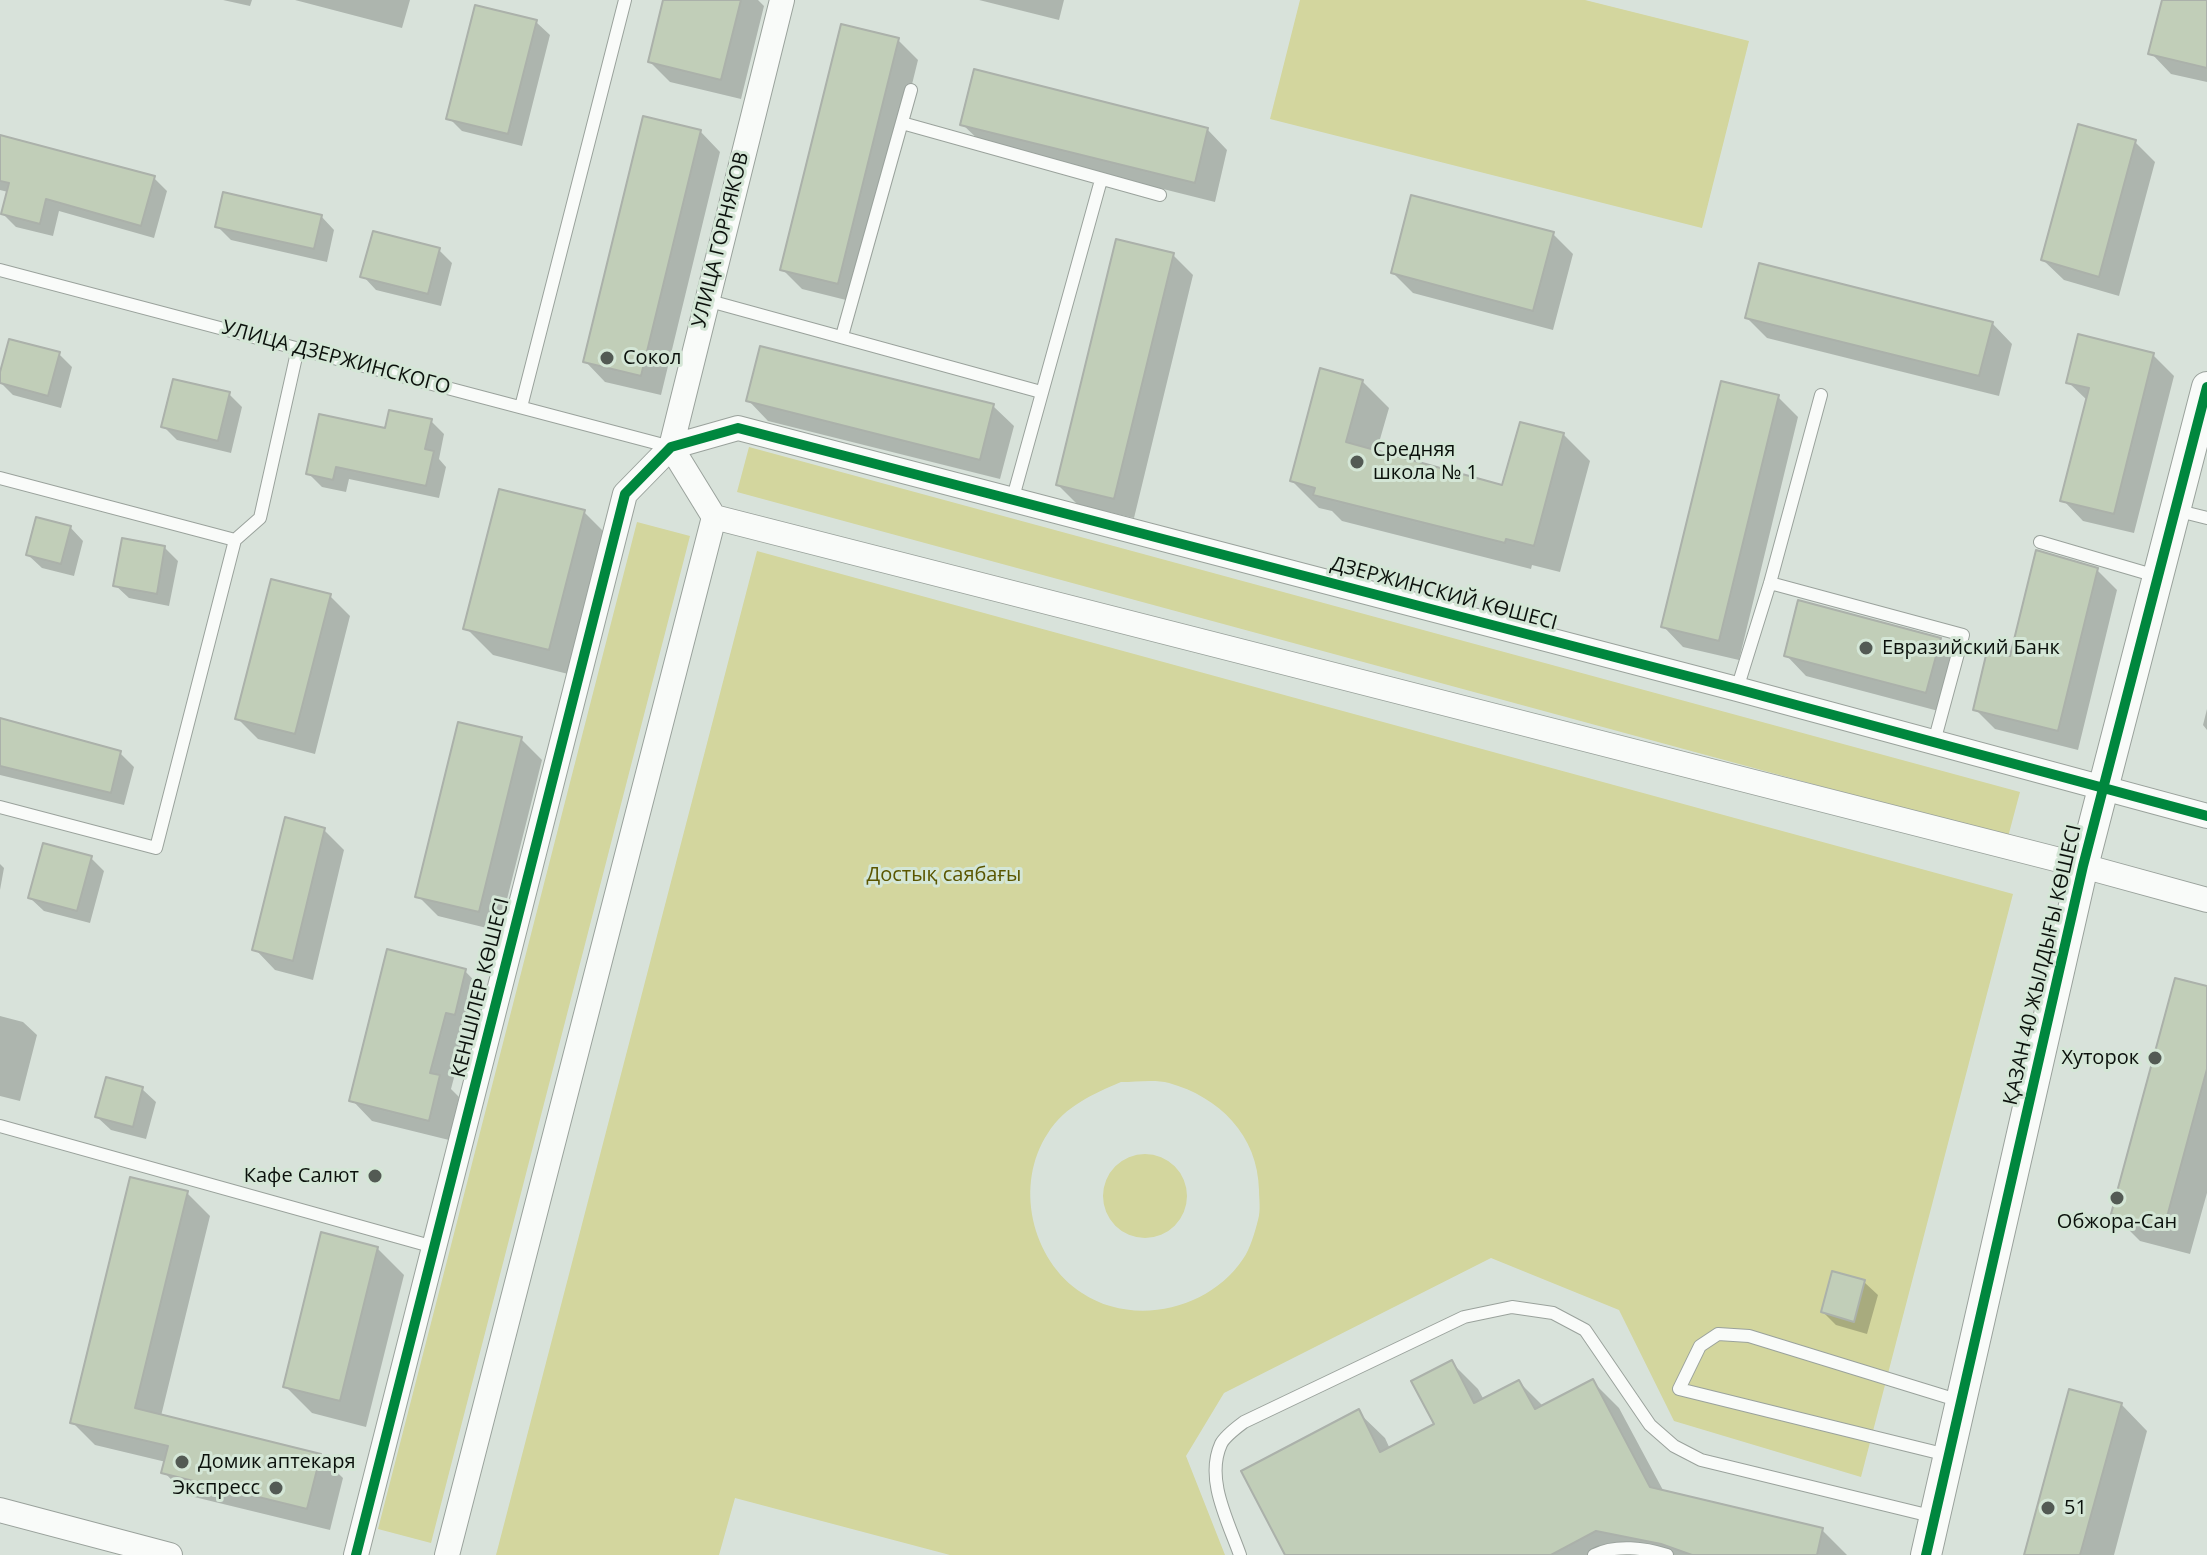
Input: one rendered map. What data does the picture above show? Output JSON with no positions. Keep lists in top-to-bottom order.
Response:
{
  "streets": {
    "street": [
      "УЛИЦА ГОРНЯКОВ",
      "ДЗЕРЖИНСКИЙ КӨШЕСІ",
      "ҚАЗАН 40 ЖЫЛДЫҒЫ КӨШЕСІ",
      "КЕНШІЛЕР КӨШЕСІ"
    ],
    "lane": ["УЛИЦА ДЗЕРЖИНСКОГО"]
  },
  "crossings": [
    ["УЛИЦА ГОРНЯКОВ", "УЛИЦА ДЗЕРЖИНСКОГО"],
    ["УЛИЦА ГОРНЯКОВ", "ДЗЕРЖИНСКИЙ КӨШЕСІ"],
    ["УЛИЦА ГОРНЯКОВ", "КЕНШІЛЕР КӨШЕСІ"],
    ["УЛИЦА ДЗЕРЖИНСКОГО", "ДЗЕРЖИНСКИЙ КӨШЕСІ"],
    ["УЛИЦА ДЗЕРЖИНСКОГО", "КЕНШІЛЕР КӨШЕСІ"],
    ["ДЗЕРЖИНСКИЙ КӨШЕСІ", "ҚАЗАН 40 ЖЫЛДЫҒЫ КӨШЕСІ"],
    ["ДЗЕРЖИНСКИЙ КӨШЕСІ", "КЕНШІЛЕР КӨШЕСІ"]
  ],
  "parks": ["Достық саябағы"],
  "places": [
    "Сокол",
    "Средняя школа № 1",
    "Евразийский Банк",
    "Хуторок",
    "Кафе Салют",
    "Обжора-Сан",
    "Домик аптекаря",
    "Экспресс",
    "51"
  ]
}
